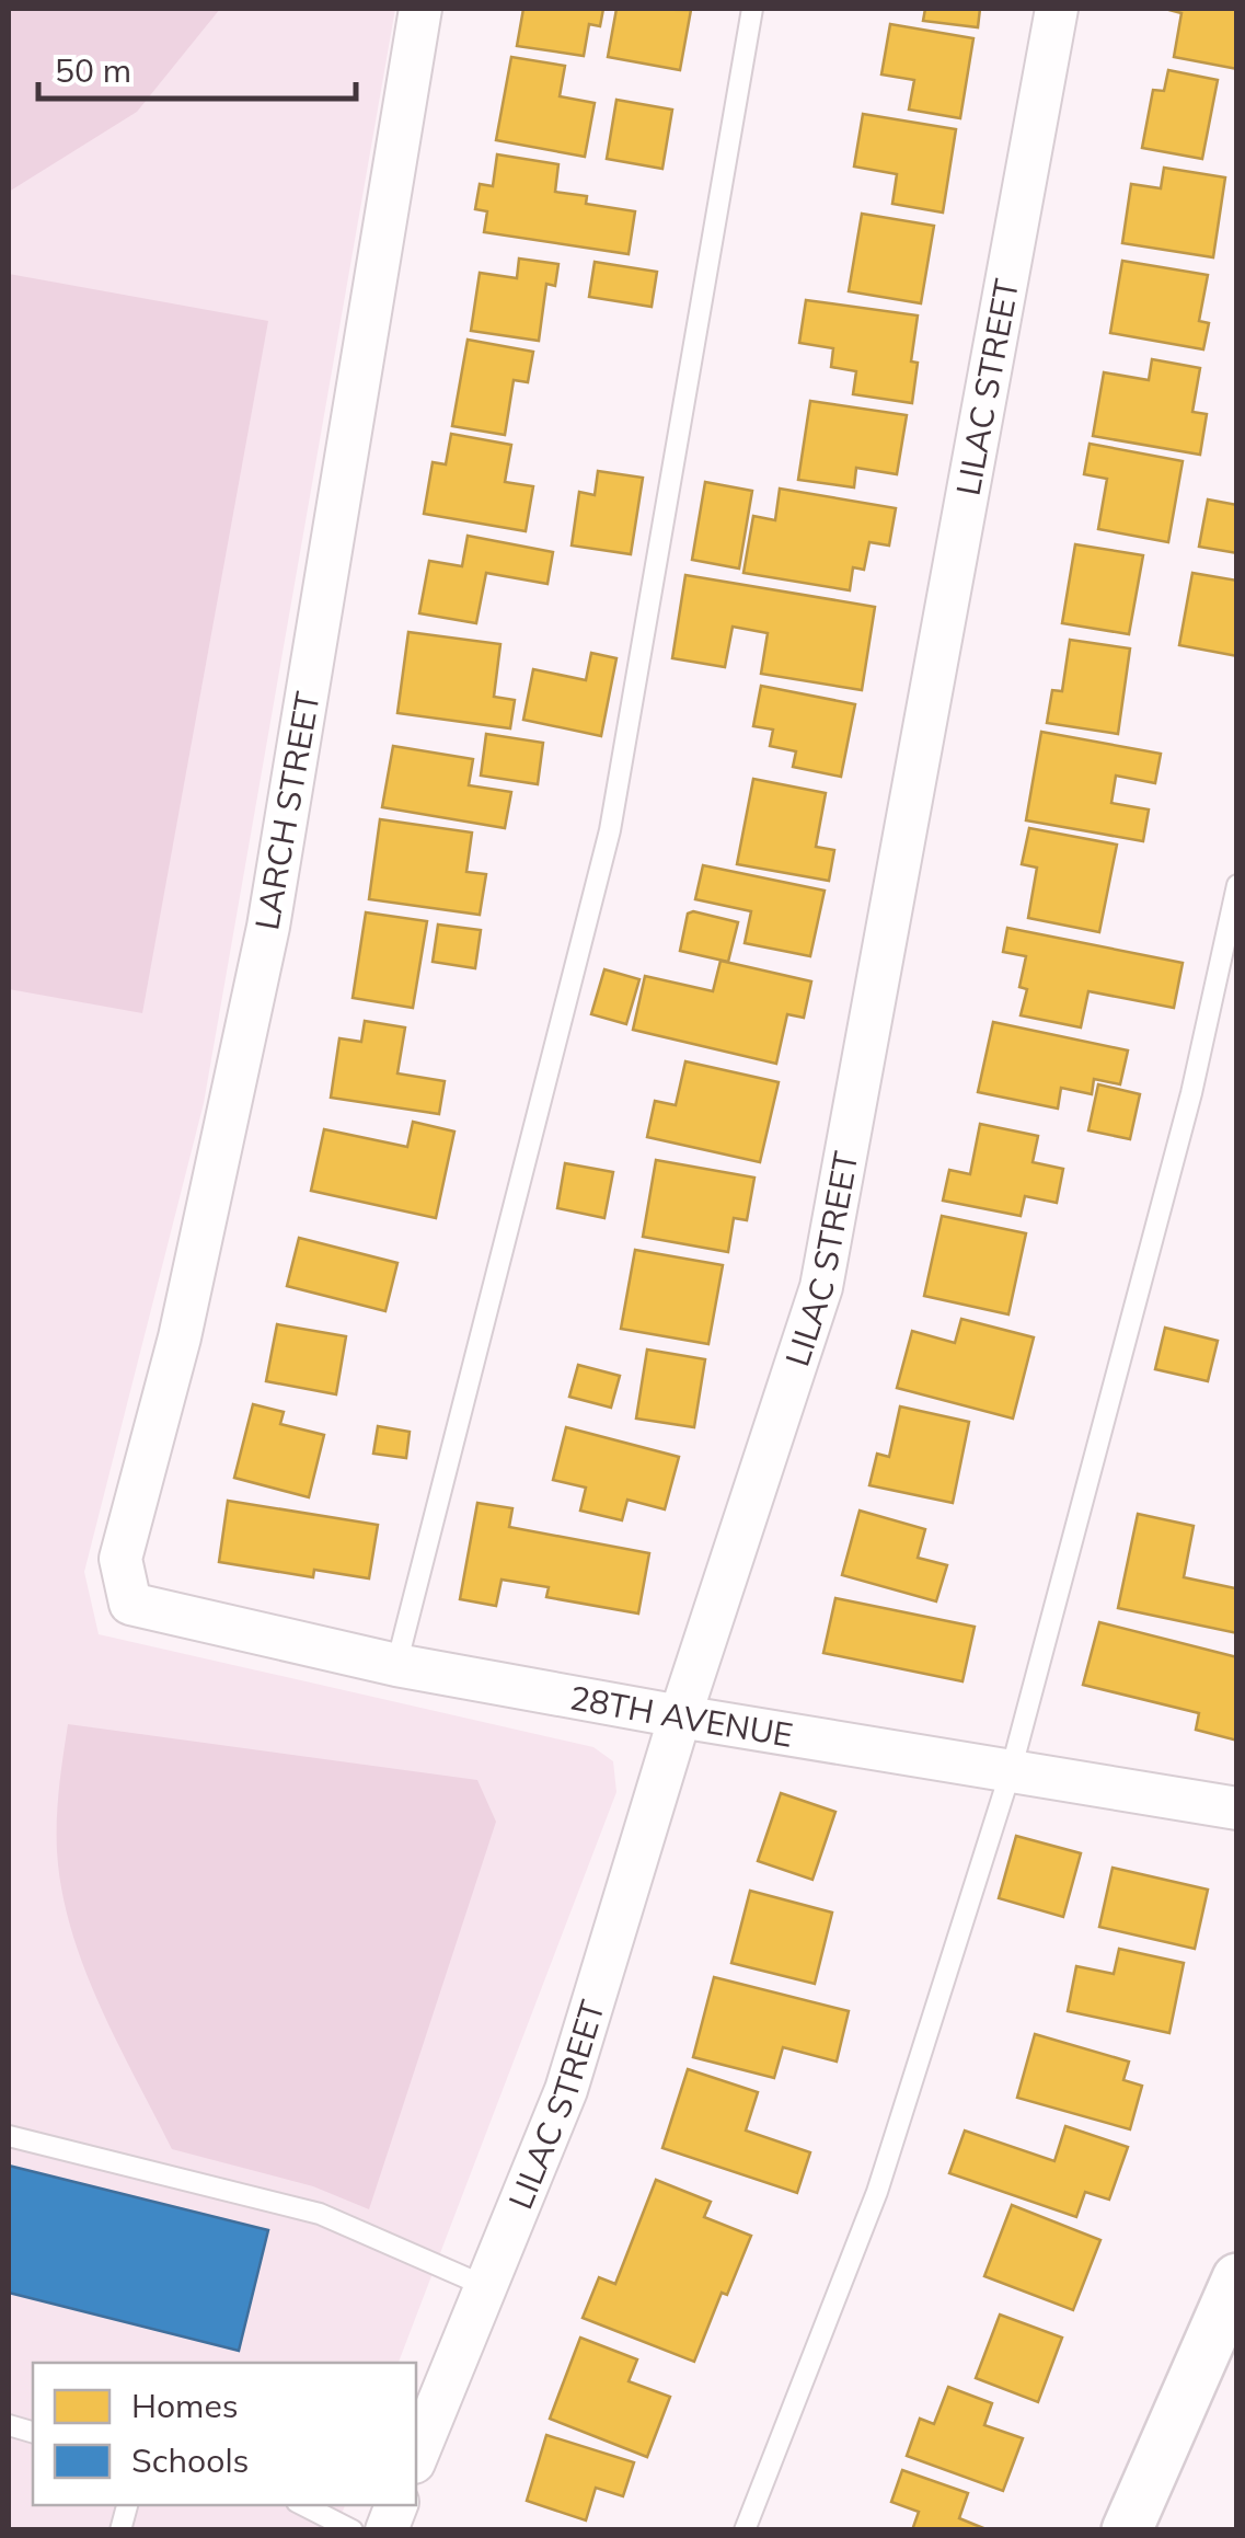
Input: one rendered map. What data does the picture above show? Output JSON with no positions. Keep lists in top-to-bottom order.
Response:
{
  "streets": {
    "street": ["LILAC STREET", "LARCH STREET", "28TH AVENUE"]
  },
  "crossings": [
    ["LILAC STREET", "28TH AVENUE"],
    ["LARCH STREET", "28TH AVENUE"]
  ],
  "legend": ["Homes", "Schools"],
  "scale_bar": "50 m"
}
